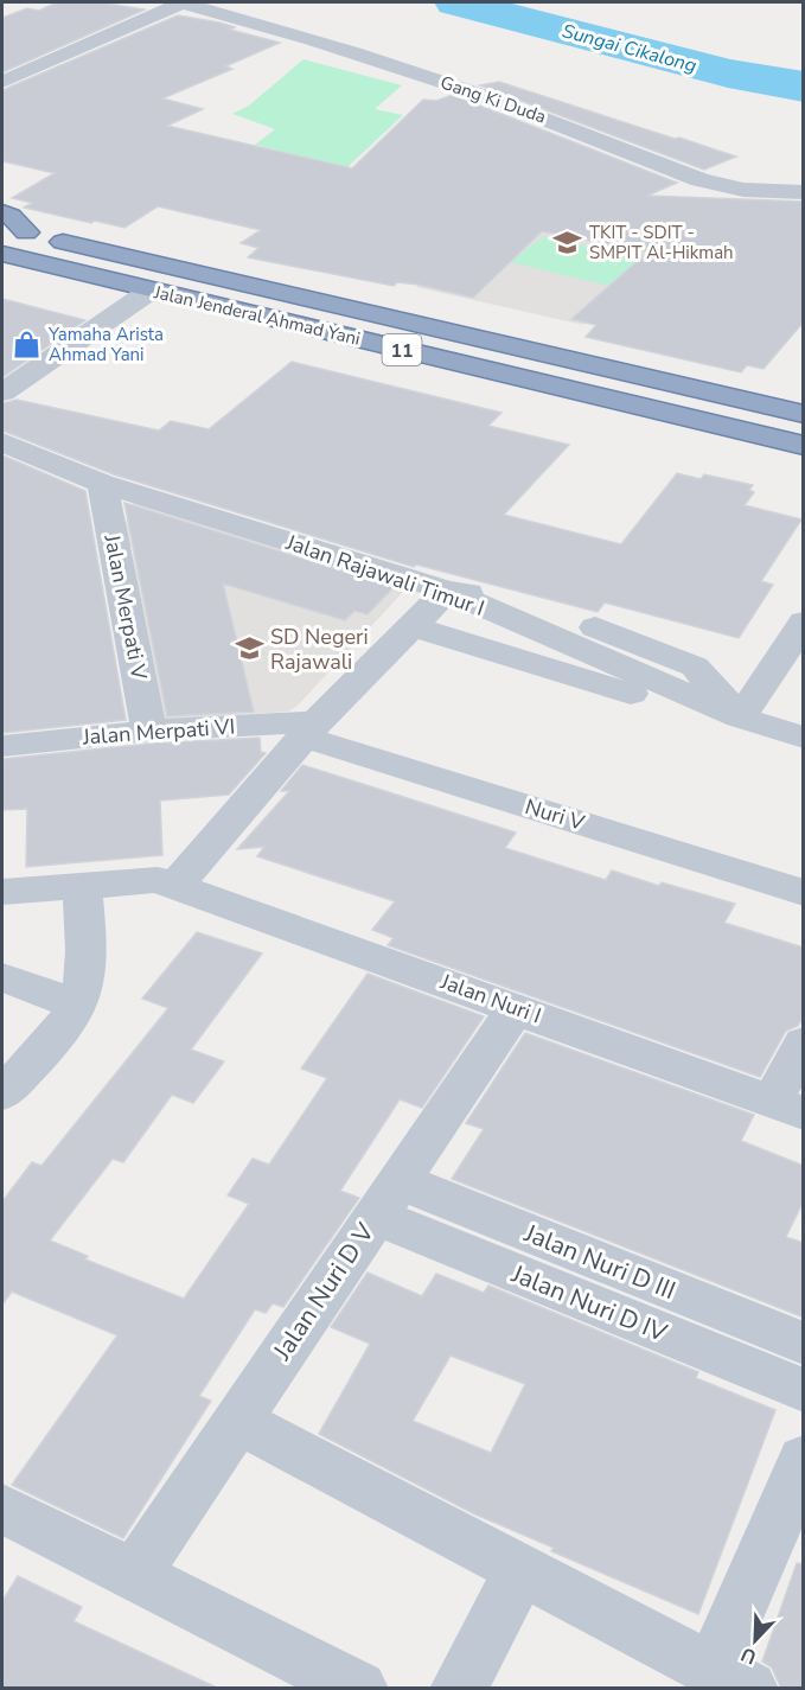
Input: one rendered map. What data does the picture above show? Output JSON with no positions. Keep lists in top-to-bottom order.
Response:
{
  "streets": {
    "highway": ["Jalan Jenderal Ahmad Yani", "11"],
    "street": [
      "Gang Ki Duda",
      "Jalan Rajawali Timur I",
      "Jalan Merpati V",
      "Jalan Merpati VI",
      "Nuri V",
      "Jalan Nuri I",
      "Jalan Nuri D III",
      "Jalan Nuri D V",
      "Jalan Nuri D IV"
    ]
  },
  "crossings": [
    ["Jalan Rajawali Timur I", "Jalan Merpati V"],
    ["Jalan Merpati V", "Jalan Merpati VI"],
    ["Jalan Merpati VI", "Nuri V"],
    ["Jalan Nuri I", "Jalan Nuri D V"],
    ["Jalan Nuri D III", "Jalan Nuri D V"],
    ["Jalan Nuri D III", "Jalan Nuri D IV"],
    ["Jalan Nuri D V", "Jalan Nuri D IV"]
  ],
  "water": ["Sungai Cikalong"],
  "places": {
    "school or university": ["TKIT - SDIT - SMPIT Al-Hikmah", "SD Negeri Rajawali"],
    "shop": ["Yamaha Arista Ahmad Yani"]
  },
  "north": "bottom left"
}
